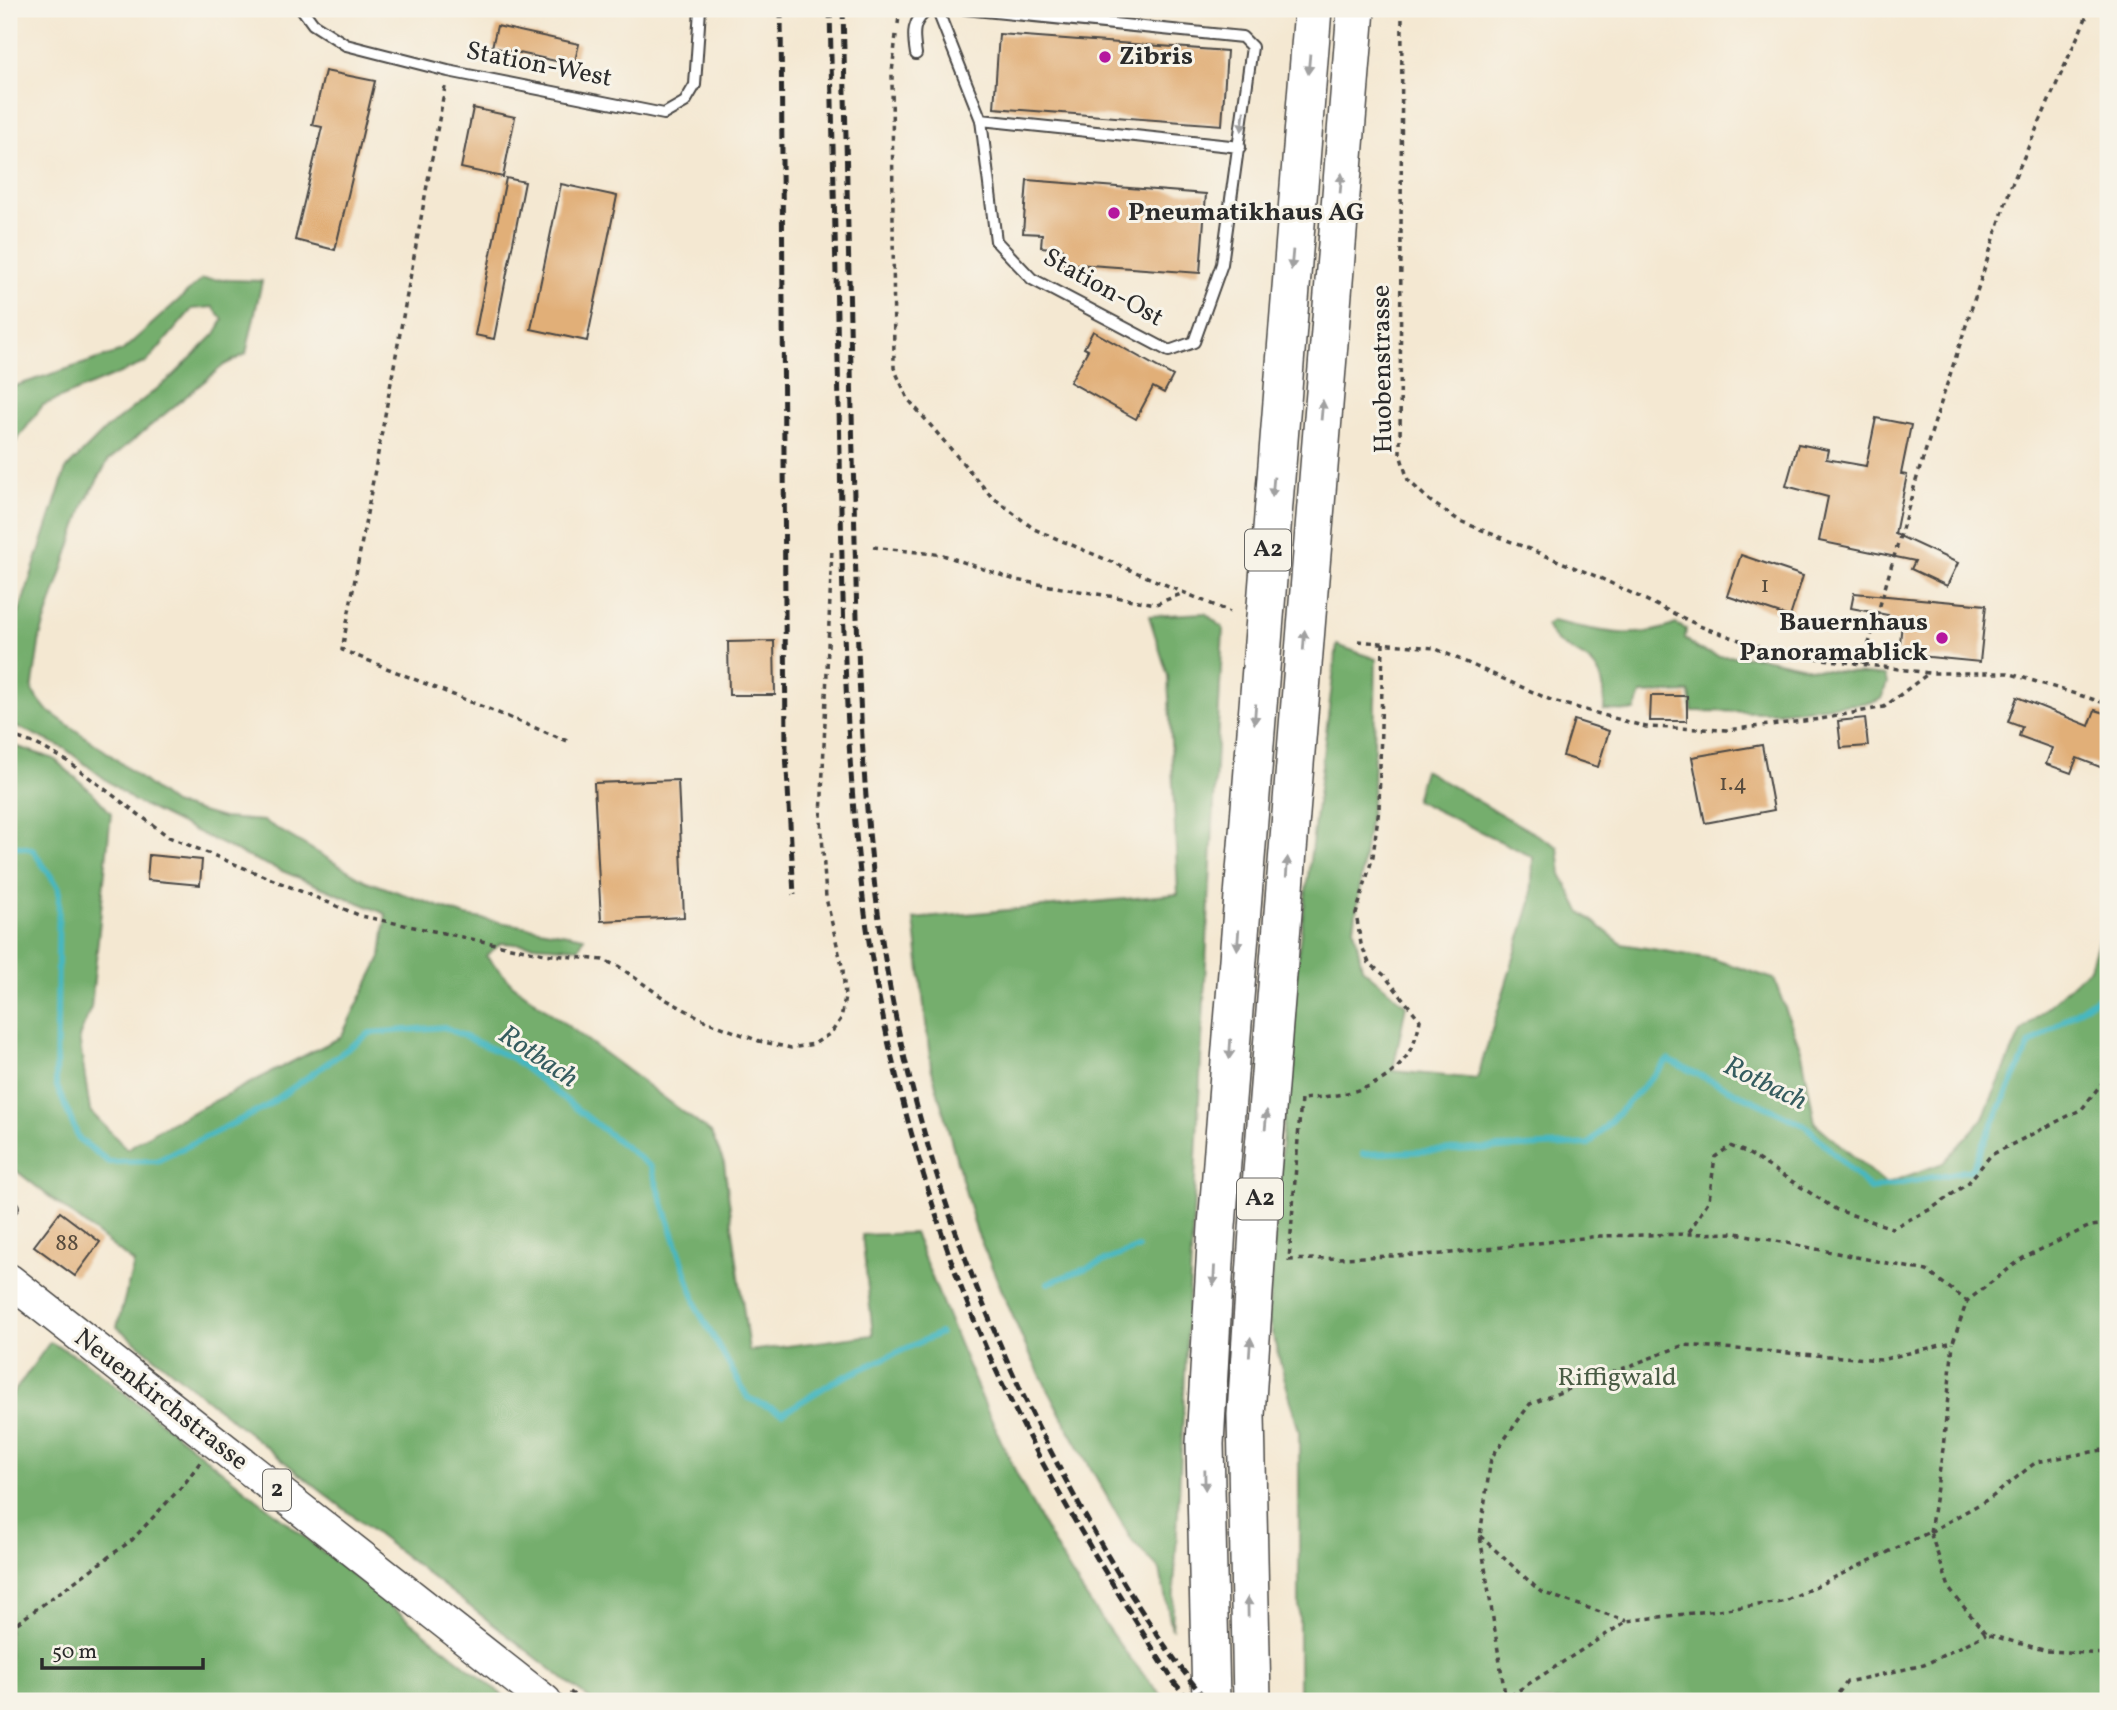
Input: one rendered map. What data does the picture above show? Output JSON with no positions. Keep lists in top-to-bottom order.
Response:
{
  "streets": {
    "highway": ["A2"],
    "main road": ["Neuenkirchstrasse", "2"],
    "lane": ["Station-West", "Station-Ost"],
    "path": ["Huobenstrasse"]
  },
  "water": ["Rotbach"],
  "parks": ["Riffigwald"],
  "places": ["Zibris", "Pneumatikhaus AG", "Bauernhaus Panoramablick"],
  "house_numbers": ["1", "1.4", "88"],
  "scale_bar": "50 m"
}
